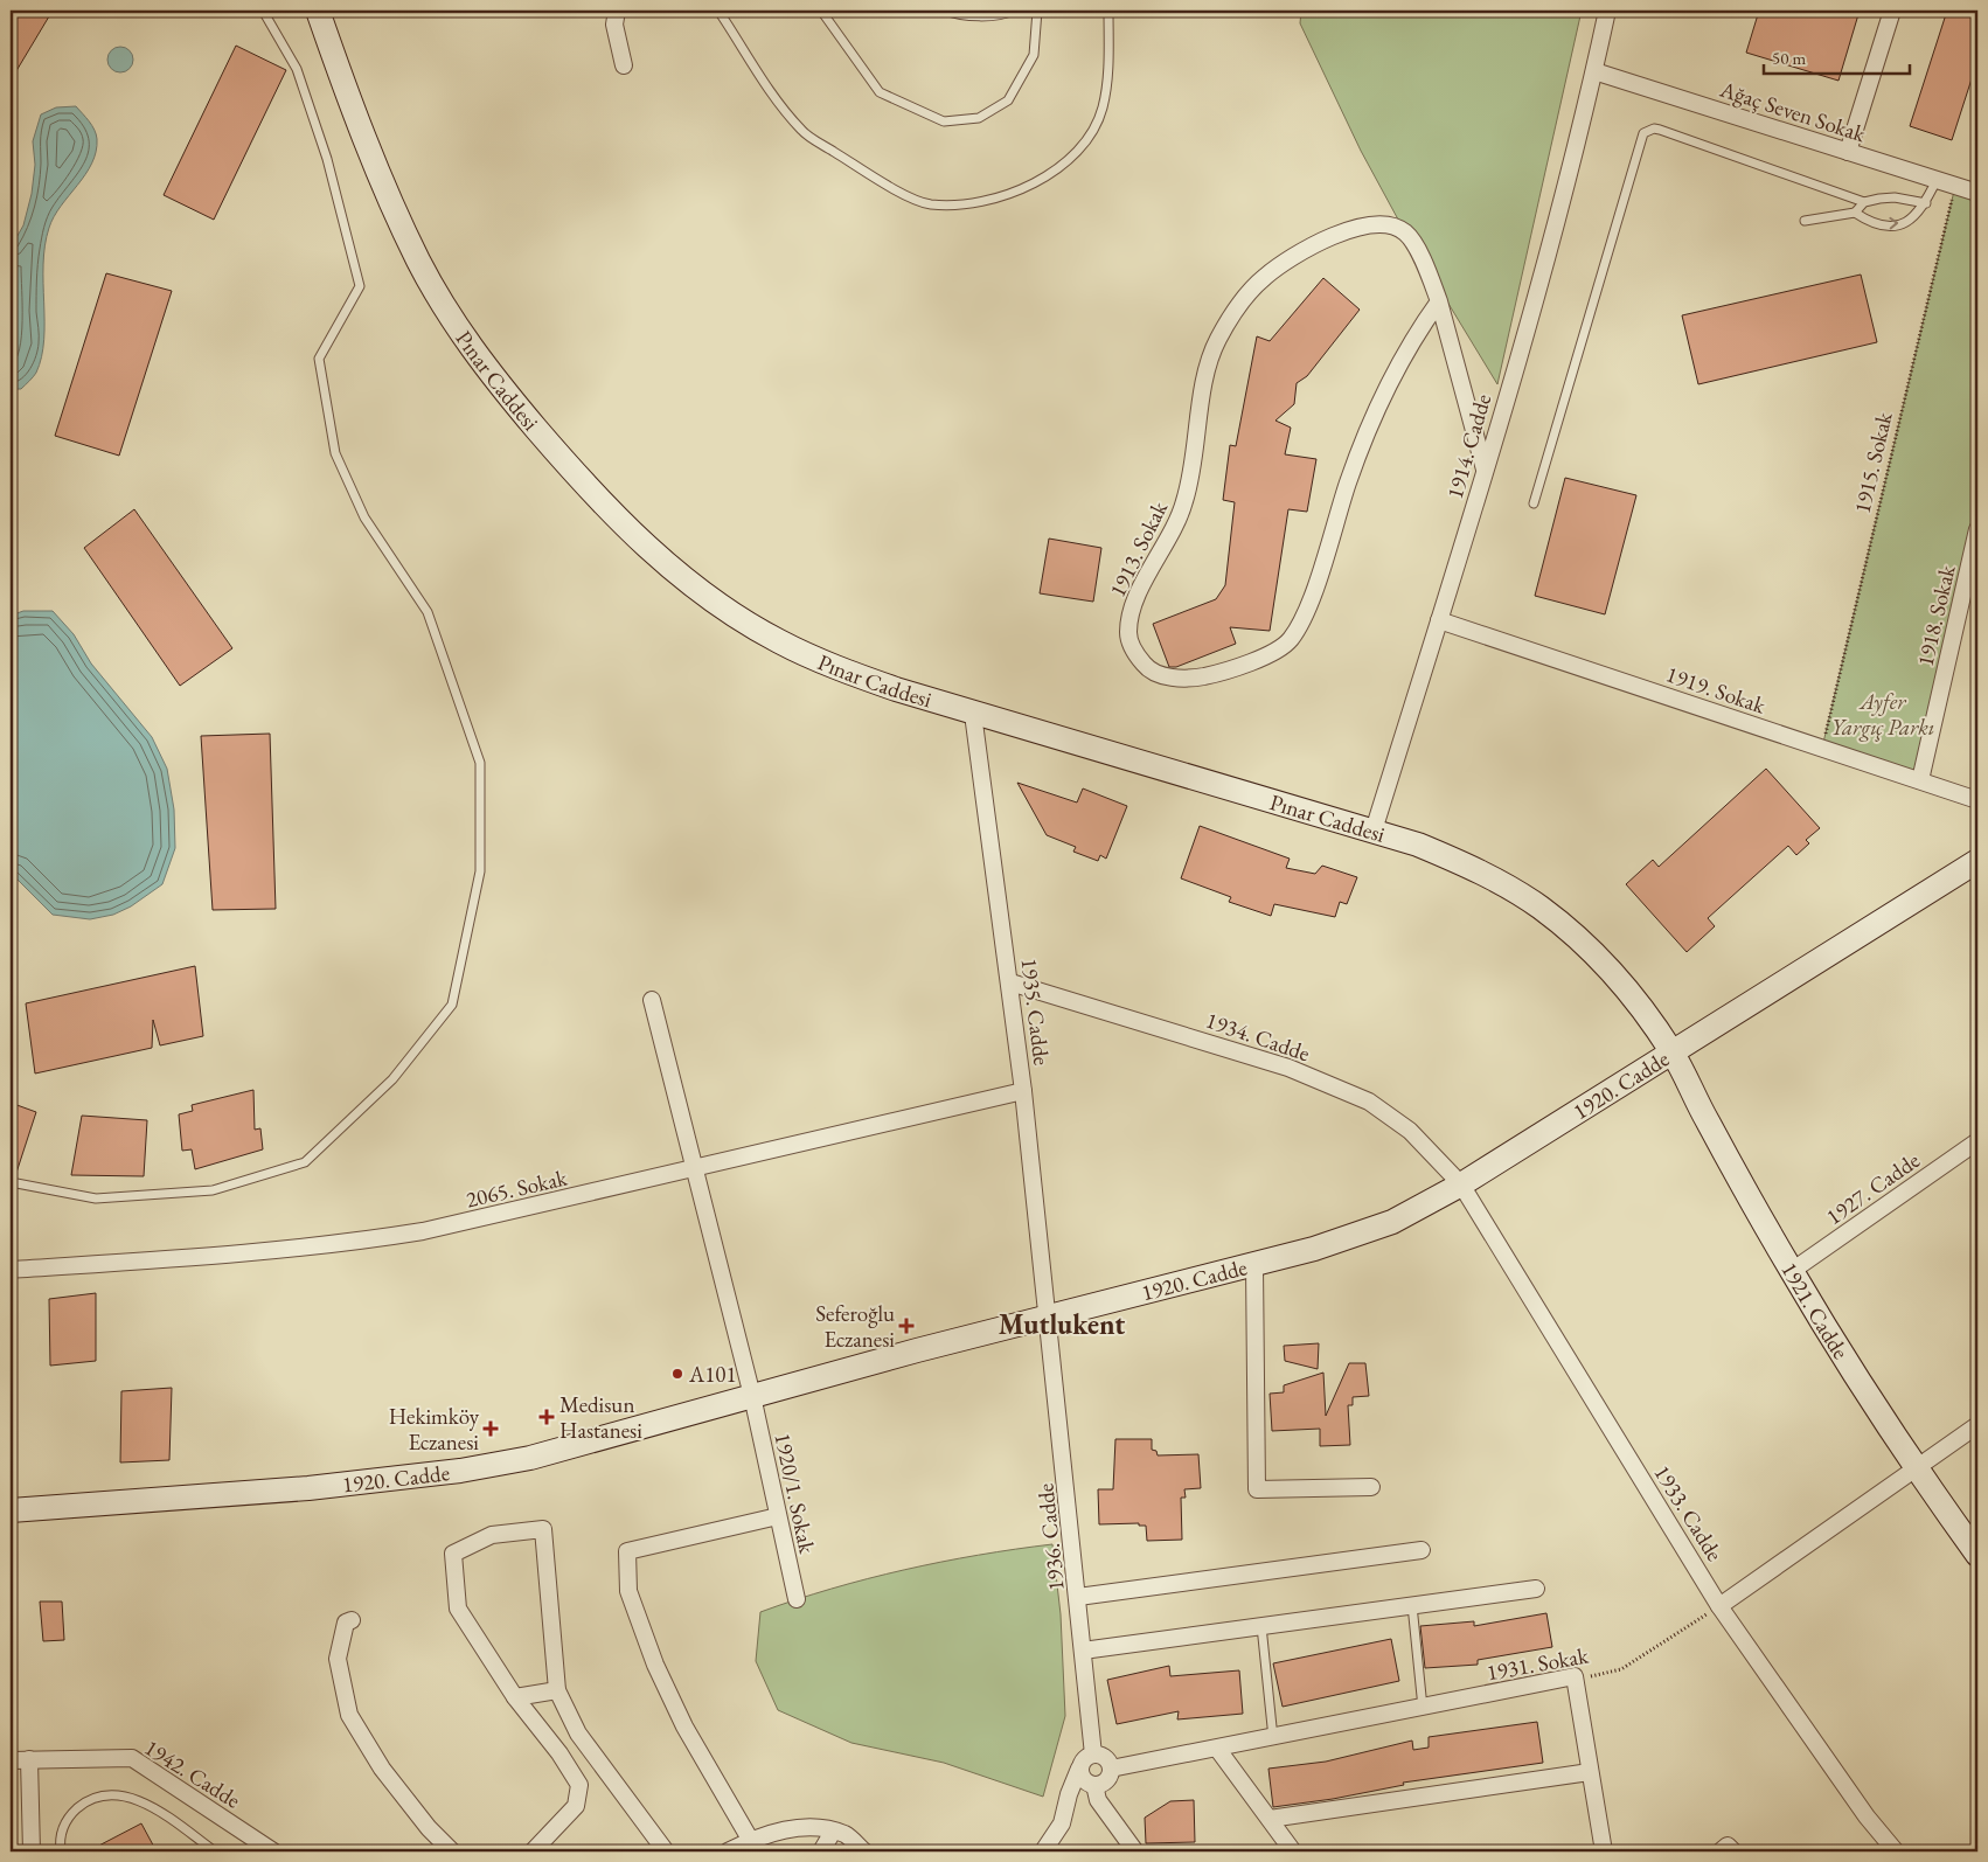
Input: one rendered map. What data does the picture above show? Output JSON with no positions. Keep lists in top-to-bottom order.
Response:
{
  "streets": {
    "street": [
      "Ağaç Seven Sokak",
      "Pınar Caddesi",
      "1914. Cadde",
      "1913. Sokak",
      "1918. Sokak",
      "1919. Sokak",
      "1935. Cadde",
      "1934. Cadde",
      "1920. Cadde",
      "2065. Sokak",
      "1927. Cadde",
      "1921. Cadde",
      "1920/1. Sokak",
      "1933. Cadde",
      "1936. Cadde",
      "1931. Sokak",
      "1942. Cadde"
    ],
    "path": ["1915. Sokak"]
  },
  "crossings": [
    ["Ağaç Seven Sokak", "1914. Cadde"],
    ["Ağaç Seven Sokak", "1915. Sokak"],
    ["Pınar Caddesi", "1914. Cadde"],
    ["Pınar Caddesi", "1935. Cadde"],
    ["Pınar Caddesi", "1920. Cadde"],
    ["Pınar Caddesi", "1921. Cadde"],
    ["1914. Cadde", "1913. Sokak"],
    ["1914. Cadde", "1919. Sokak"],
    ["1915. Sokak", "1919. Sokak"],
    ["1918. Sokak", "1919. Sokak"],
    ["1935. Cadde", "1934. Cadde"],
    ["1935. Cadde", "1920. Cadde"],
    ["1935. Cadde", "2065. Sokak"],
    ["1935. Cadde", "1936. Cadde"],
    ["1934. Cadde", "1920. Cadde"],
    ["1934. Cadde", "1933. Cadde"],
    ["1920. Cadde", "1921. Cadde"],
    ["1920. Cadde", "1920/1. Sokak"],
    ["1920. Cadde", "1933. Cadde"],
    ["1920. Cadde", "1936. Cadde"],
    ["2065. Sokak", "1920/1. Sokak"],
    ["1927. Cadde", "1921. Cadde"],
    ["1933. Cadde", "1931. Sokak"],
    ["1936. Cadde", "1931. Sokak"]
  ],
  "districts": ["Mutlukent"],
  "parks": ["Ayfer Yargıç Parkı"],
  "places": {
    "health": ["Seferoğlu Eczanesi", "Medisun Hastanesi", "Hekimköy Eczanesi"],
    "other": ["A101"]
  },
  "scale_bar": "50 m"
}
